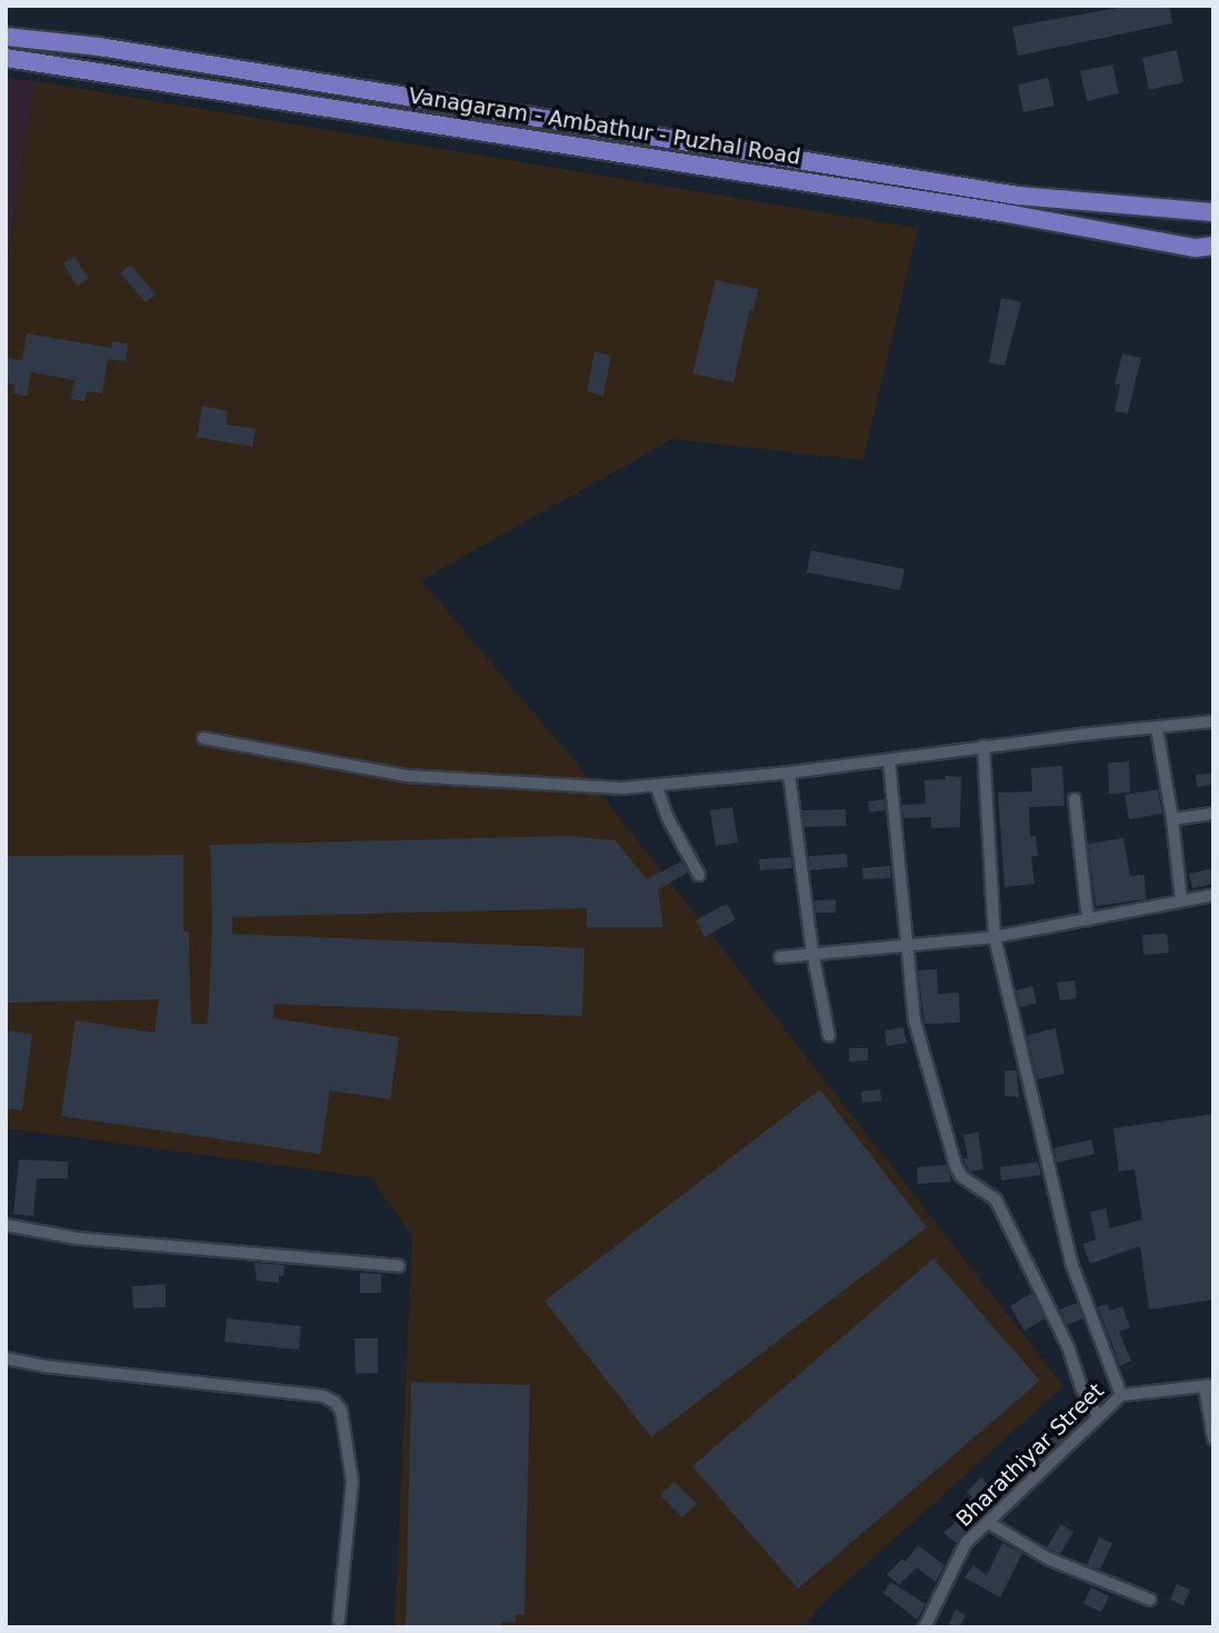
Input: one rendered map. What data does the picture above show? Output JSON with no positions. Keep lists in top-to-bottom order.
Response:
{
  "streets": {
    "main road": ["Vanagaram - Ambathur - Puzhal Road"],
    "street": ["Bharathiyar Street"]
  }
}
